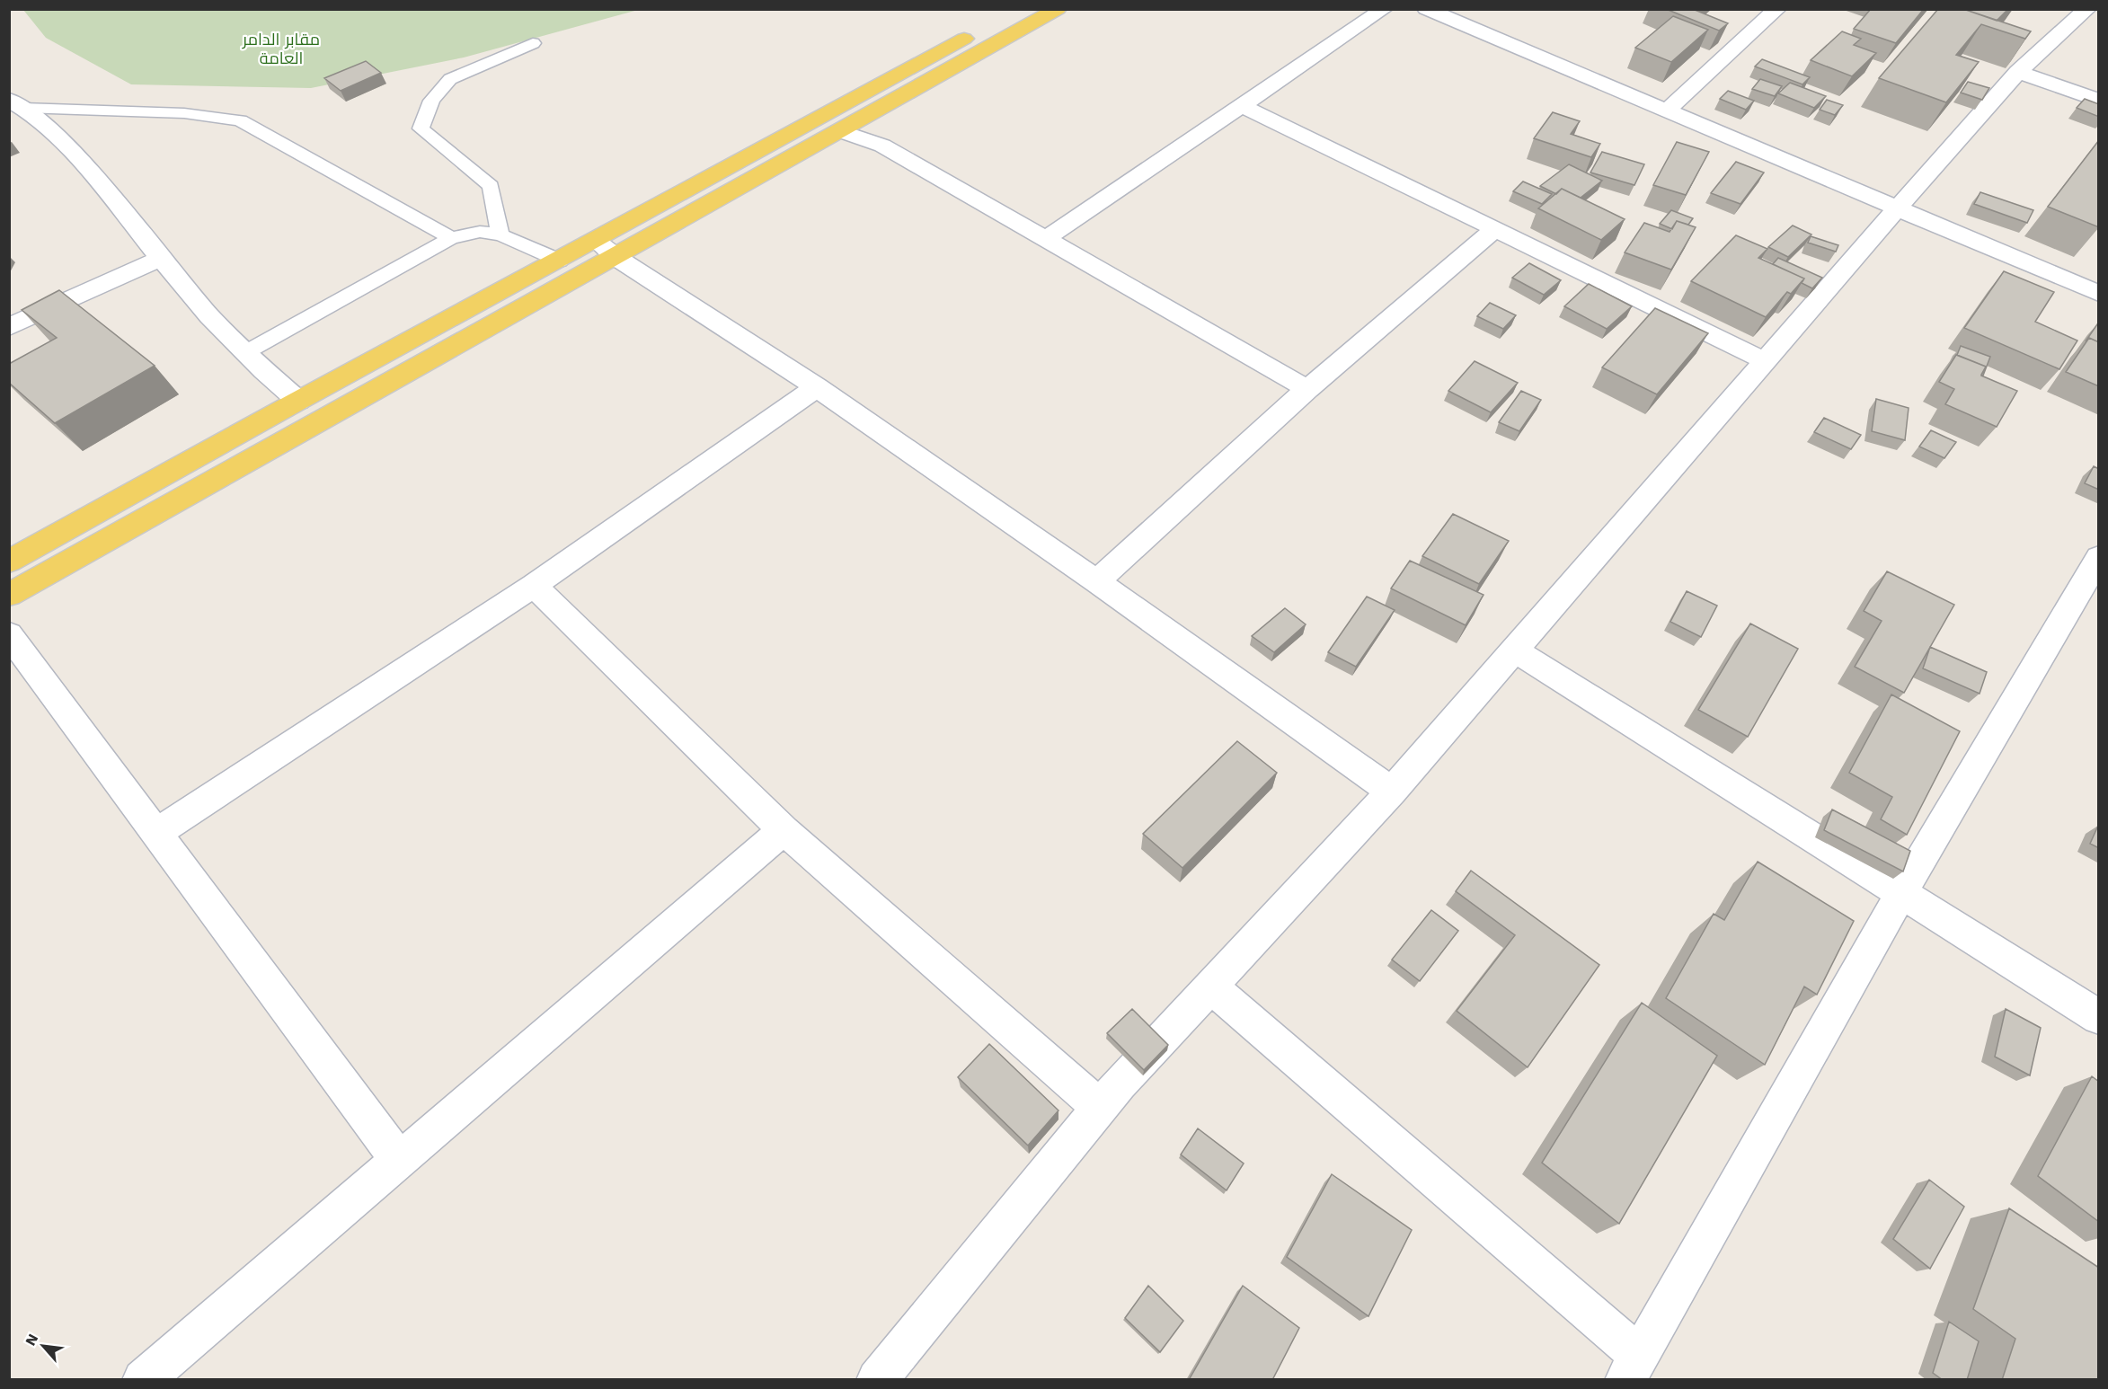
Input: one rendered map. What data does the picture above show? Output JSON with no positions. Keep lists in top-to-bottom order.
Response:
{
  "parks": ["مقابر الدامر العامة"],
  "north": "top left"
}
